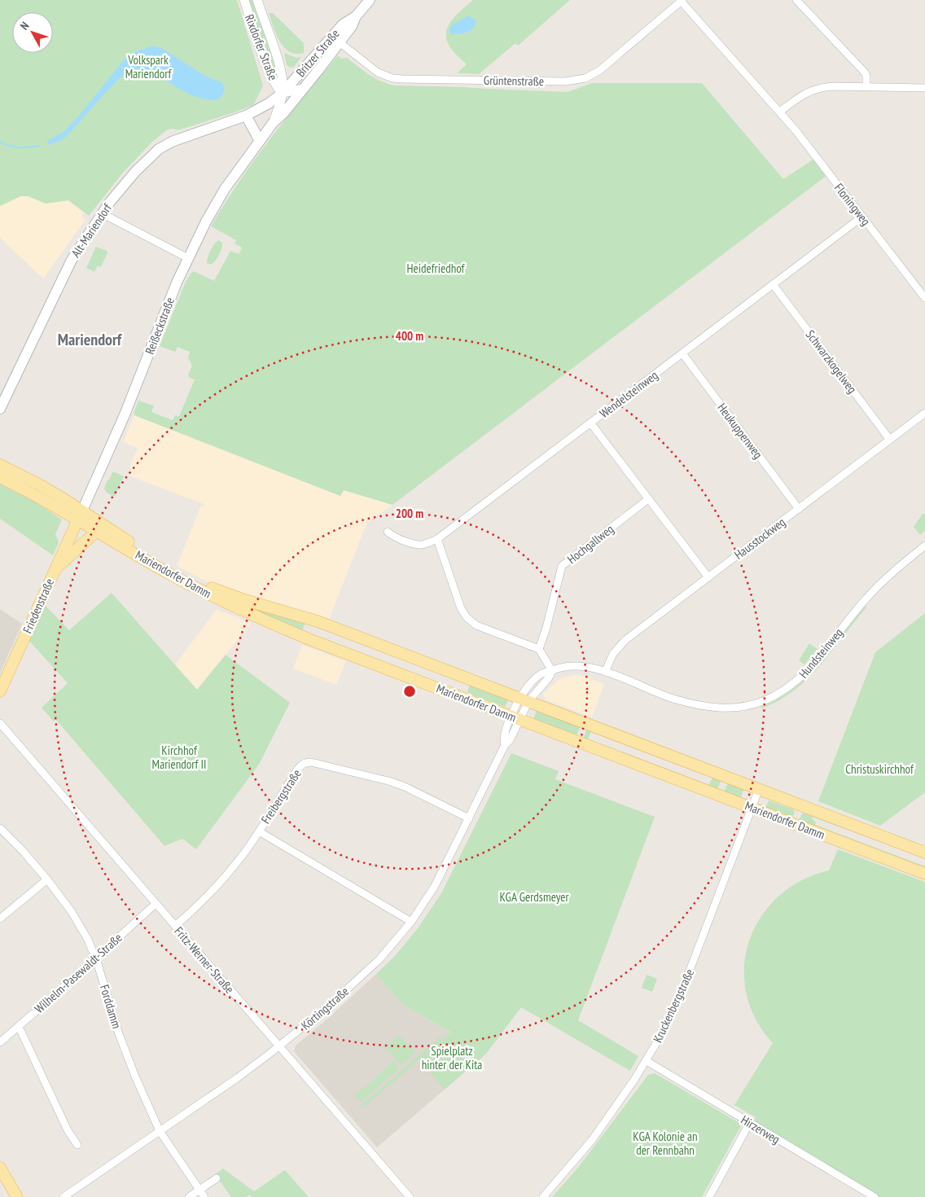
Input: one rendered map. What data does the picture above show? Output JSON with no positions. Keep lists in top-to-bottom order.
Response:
{
  "streets": {
    "main road": [
      "Britzer Straße",
      "Alt-Mariendorf",
      "Reißeckstraße",
      "Mariendorfer Damm",
      "Friedenstraße"
    ],
    "street": [
      "Rixdorfer Straße",
      "Grüntenstraße",
      "Floningweg",
      "Schwarzkogelweg",
      "Wendelsteinweg",
      "Heukuppenweg",
      "Hausstockweg",
      "Hochgallweg",
      "Hundsteinweg",
      "Freibergstraße",
      "Fritz-Werner-Straße",
      "Wilhelm-Pasewaldt-Straße",
      "Kruckenbergstraße",
      "Forddamm",
      "Körtingstraße",
      "Hirzerweg"
    ]
  },
  "crossings": [
    ["Rixdorfer Straße", "Britzer Straße"],
    ["Britzer Straße", "Grüntenstraße"],
    ["Britzer Straße", "Alt-Mariendorf"],
    ["Britzer Straße", "Reißeckstraße"],
    ["Grüntenstraße", "Floningweg"],
    ["Floningweg", "Wendelsteinweg"],
    ["Reißeckstraße", "Mariendorfer Damm"],
    ["Reißeckstraße", "Friedenstraße"],
    ["Schwarzkogelweg", "Wendelsteinweg"],
    ["Schwarzkogelweg", "Hausstockweg"],
    ["Wendelsteinweg", "Heukuppenweg"],
    ["Heukuppenweg", "Hausstockweg"],
    ["Hausstockweg", "Hundsteinweg"],
    ["Mariendorfer Damm", "Friedenstraße"],
    ["Mariendorfer Damm", "Kruckenbergstraße"],
    ["Mariendorfer Damm", "Körtingstraße"],
    ["Freibergstraße", "Fritz-Werner-Straße"],
    ["Freibergstraße", "Körtingstraße"],
    ["Fritz-Werner-Straße", "Wilhelm-Pasewaldt-Straße"],
    ["Fritz-Werner-Straße", "Körtingstraße"],
    ["Wilhelm-Pasewaldt-Straße", "Forddamm"],
    ["Kruckenbergstraße", "Hirzerweg"],
    ["Forddamm", "Körtingstraße"]
  ],
  "districts": ["Mariendorf"],
  "parks": [
    "Volkspark Mariendorf",
    "Heidefriedhof",
    "Kirchhof Mariendorf II",
    "Christuskirchhof",
    "KGA Gerdsmeyer",
    "Spielplatz hinter der Kita",
    "KGA Kolonie an der Rennbahn"
  ],
  "north": "top left",
  "rings": ["400 m", "200 m"]
}
